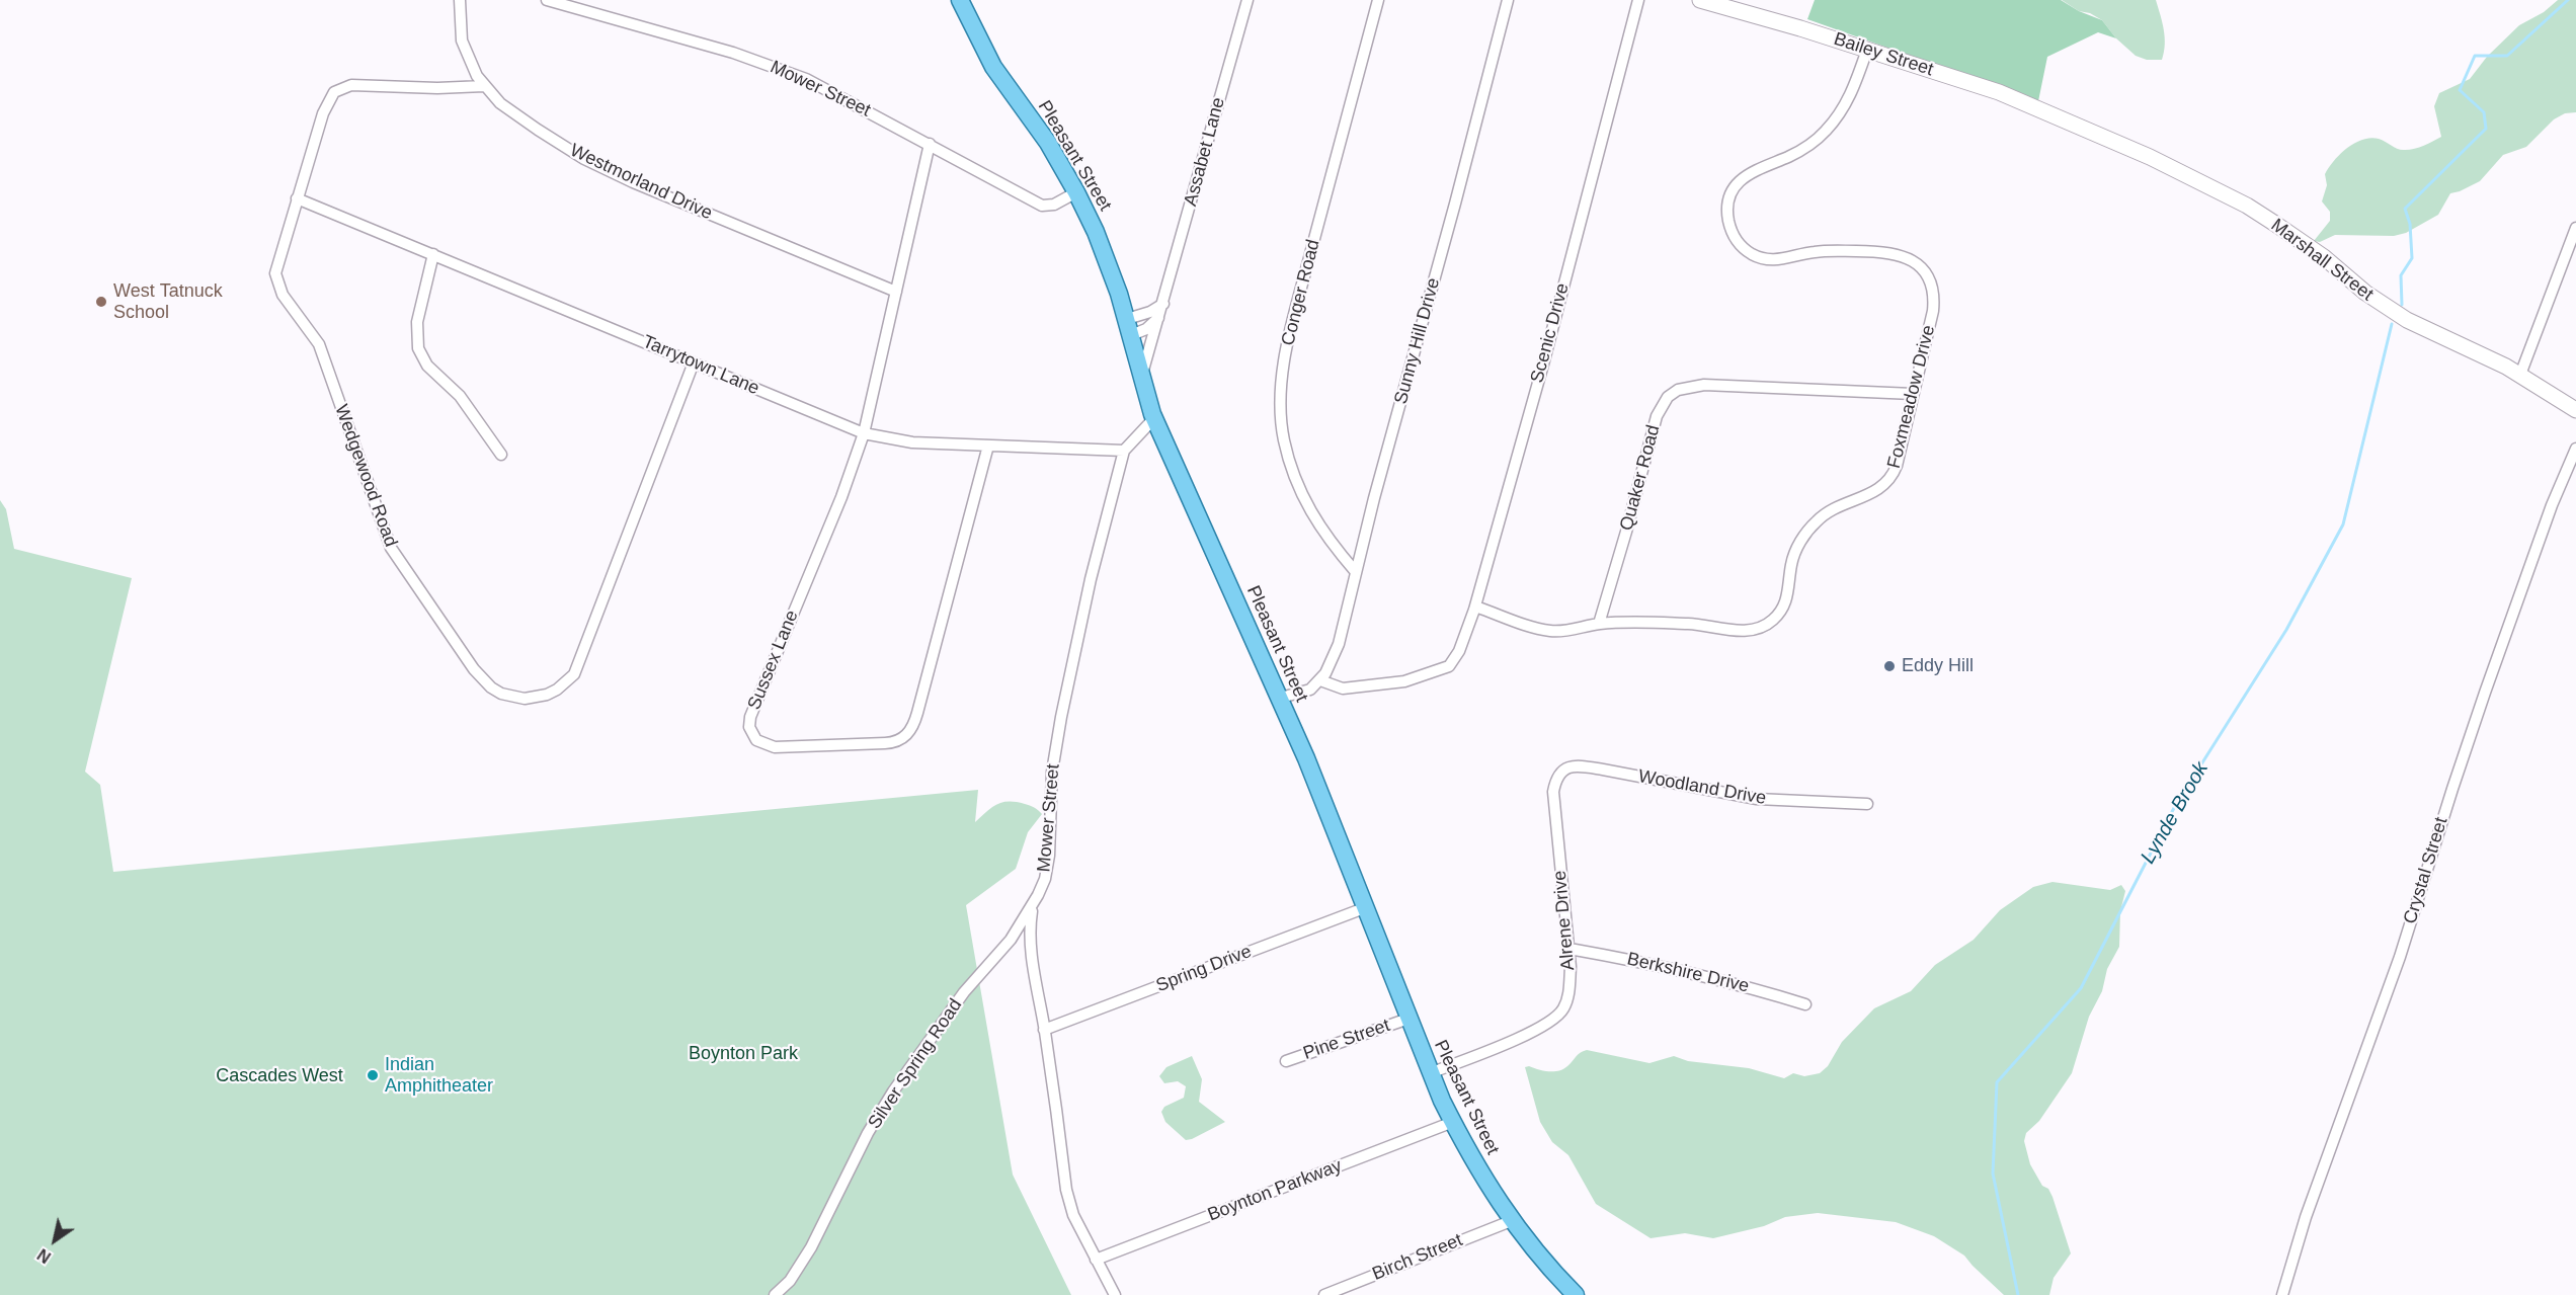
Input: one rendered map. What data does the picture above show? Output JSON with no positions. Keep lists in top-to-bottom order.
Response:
{
  "streets": {
    "main road": ["Pleasant Street"],
    "street": [
      "Bailey Street",
      "Mower Street",
      "Assabet Lane",
      "Westmorland Drive",
      "Marshall Street",
      "Conger Road",
      "Scenic Drive",
      "Sunny Hill Drive",
      "Tarrytown Lane",
      "Foxmeadow Drive",
      "Wedgewood Road",
      "Quaker Road",
      "Sussex Lane",
      "Woodland Drive",
      "Crystal Street",
      "Alrene Drive",
      "Spring Drive",
      "Berkshire Drive",
      "Pine Street",
      "Silver Spring Road",
      "Boynton Parkway",
      "Birch Street"
    ]
  },
  "crossings": [
    ["Bailey Street", "Marshall Street"],
    ["Bailey Street", "Foxmeadow Drive"],
    ["Mower Street", "Pleasant Street"],
    ["Mower Street", "Tarrytown Lane"],
    ["Mower Street", "Sussex Lane"],
    ["Mower Street", "Spring Drive"],
    ["Mower Street", "Silver Spring Road"],
    ["Mower Street", "Boynton Parkway"],
    ["Assabet Lane", "Pleasant Street"],
    ["Pleasant Street", "Alrene Drive"],
    ["Pleasant Street", "Spring Drive"],
    ["Pleasant Street", "Pine Street"],
    ["Pleasant Street", "Boynton Parkway"],
    ["Pleasant Street", "Birch Street"],
    ["Westmorland Drive", "Wedgewood Road"],
    ["Westmorland Drive", "Sussex Lane"],
    ["Conger Road", "Sunny Hill Drive"],
    ["Scenic Drive", "Sunny Hill Drive"],
    ["Scenic Drive", "Foxmeadow Drive"],
    ["Tarrytown Lane", "Wedgewood Road"],
    ["Tarrytown Lane", "Sussex Lane"],
    ["Foxmeadow Drive", "Quaker Road"],
    ["Woodland Drive", "Alrene Drive"],
    ["Alrene Drive", "Berkshire Drive"]
  ],
  "water": ["Lynde Brook"],
  "parks": ["Boynton Park", "Cascades West"],
  "places": ["West Tatnuck School", "Eddy Hill", "Indian Amphitheater"],
  "north": "bottom left"
}
